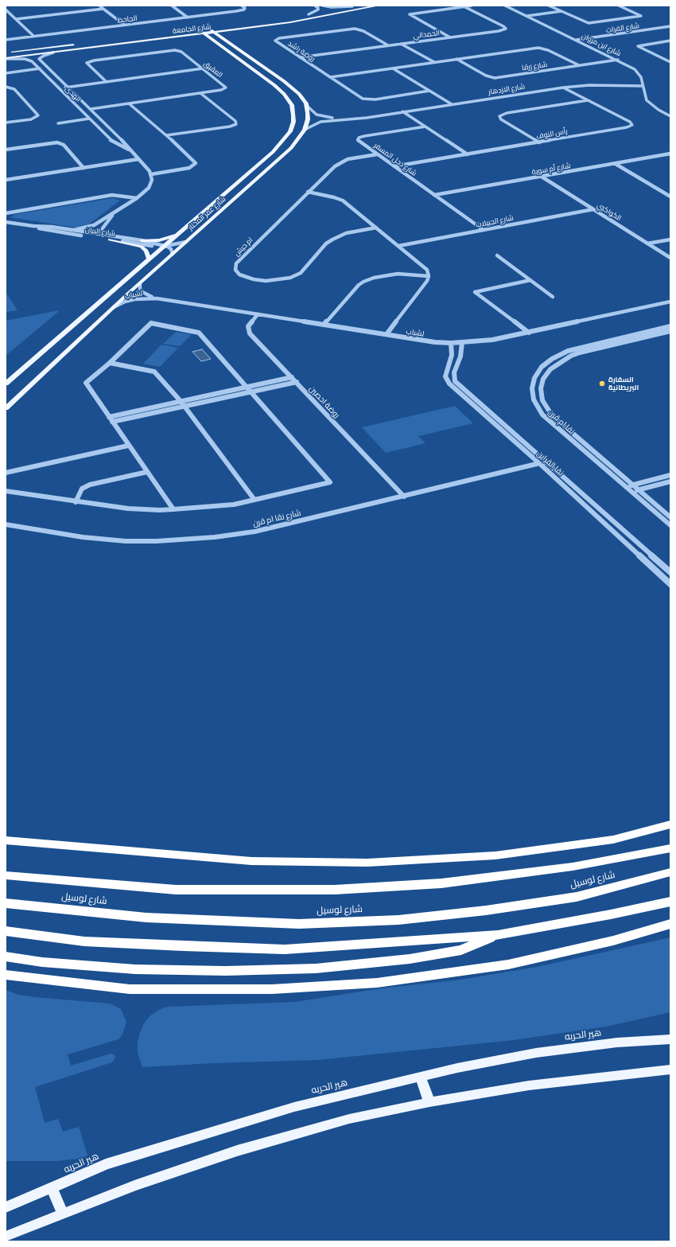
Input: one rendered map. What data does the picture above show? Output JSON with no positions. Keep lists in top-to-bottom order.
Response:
{
  "streets": {
    "highway": ["شارع لوسيل"],
    "main road": ["شارع الجامعة", "شارع عمر المختار", "هير الحربه"],
    "street": [
      "الجاحظ",
      "شارع الفرات",
      "الحمداني",
      "شارع ابن مروان",
      "روضة راشد",
      "شارع زرقا",
      "العقيق",
      "شارع الازدهار",
      "الهدى",
      "رأس النوف",
      "شارع دحل المسفر",
      "شارع أم سوية",
      "الكواكبي",
      "شارع الجبيلات",
      "شارع البيان",
      "ام حيش",
      "لشباب",
      "روضة احصين",
      "نقا ام قرن",
      "نقا القراين",
      "شارع نقا ام قرن"
    ]
  },
  "crossings": [
    ["شارع الفرات", "شارع ابن مروان"],
    ["شارع الجامعة", "الهدى"],
    ["شارع الجامعة", "شارع عمر المختار"],
    ["الحمداني", "روضة راشد"],
    ["شارع ابن مروان", "شارع زرقا"],
    ["شارع ابن مروان", "شارع الازدهار"],
    ["العقيق", "الهدى"],
    ["شارع الازدهار", "رأس النوف"],
    ["شارع الازدهار", "شارع عمر المختار"],
    ["رأس النوف", "شارع دحل المسفر"],
    ["شارع دحل المسفر", "شارع أم سوية"],
    ["شارع دحل المسفر", "شارع الجبيلات"],
    ["شارع دحل المسفر", "ام حيش"],
    ["شارع أم سوية", "الكواكبي"],
    ["الكواكبي", "شارع الجبيلات"],
    ["شارع عمر المختار", "شارع البيان"],
    ["شارع عمر المختار", "لشباب"],
    ["لشباب", "روضة احصين"],
    ["لشباب", "نقا القراين"],
    ["روضة احصين", "شارع نقا ام قرن"],
    ["نقا القراين", "شارع نقا ام قرن"]
  ],
  "places": ["السفارة البريطانية"]
}
